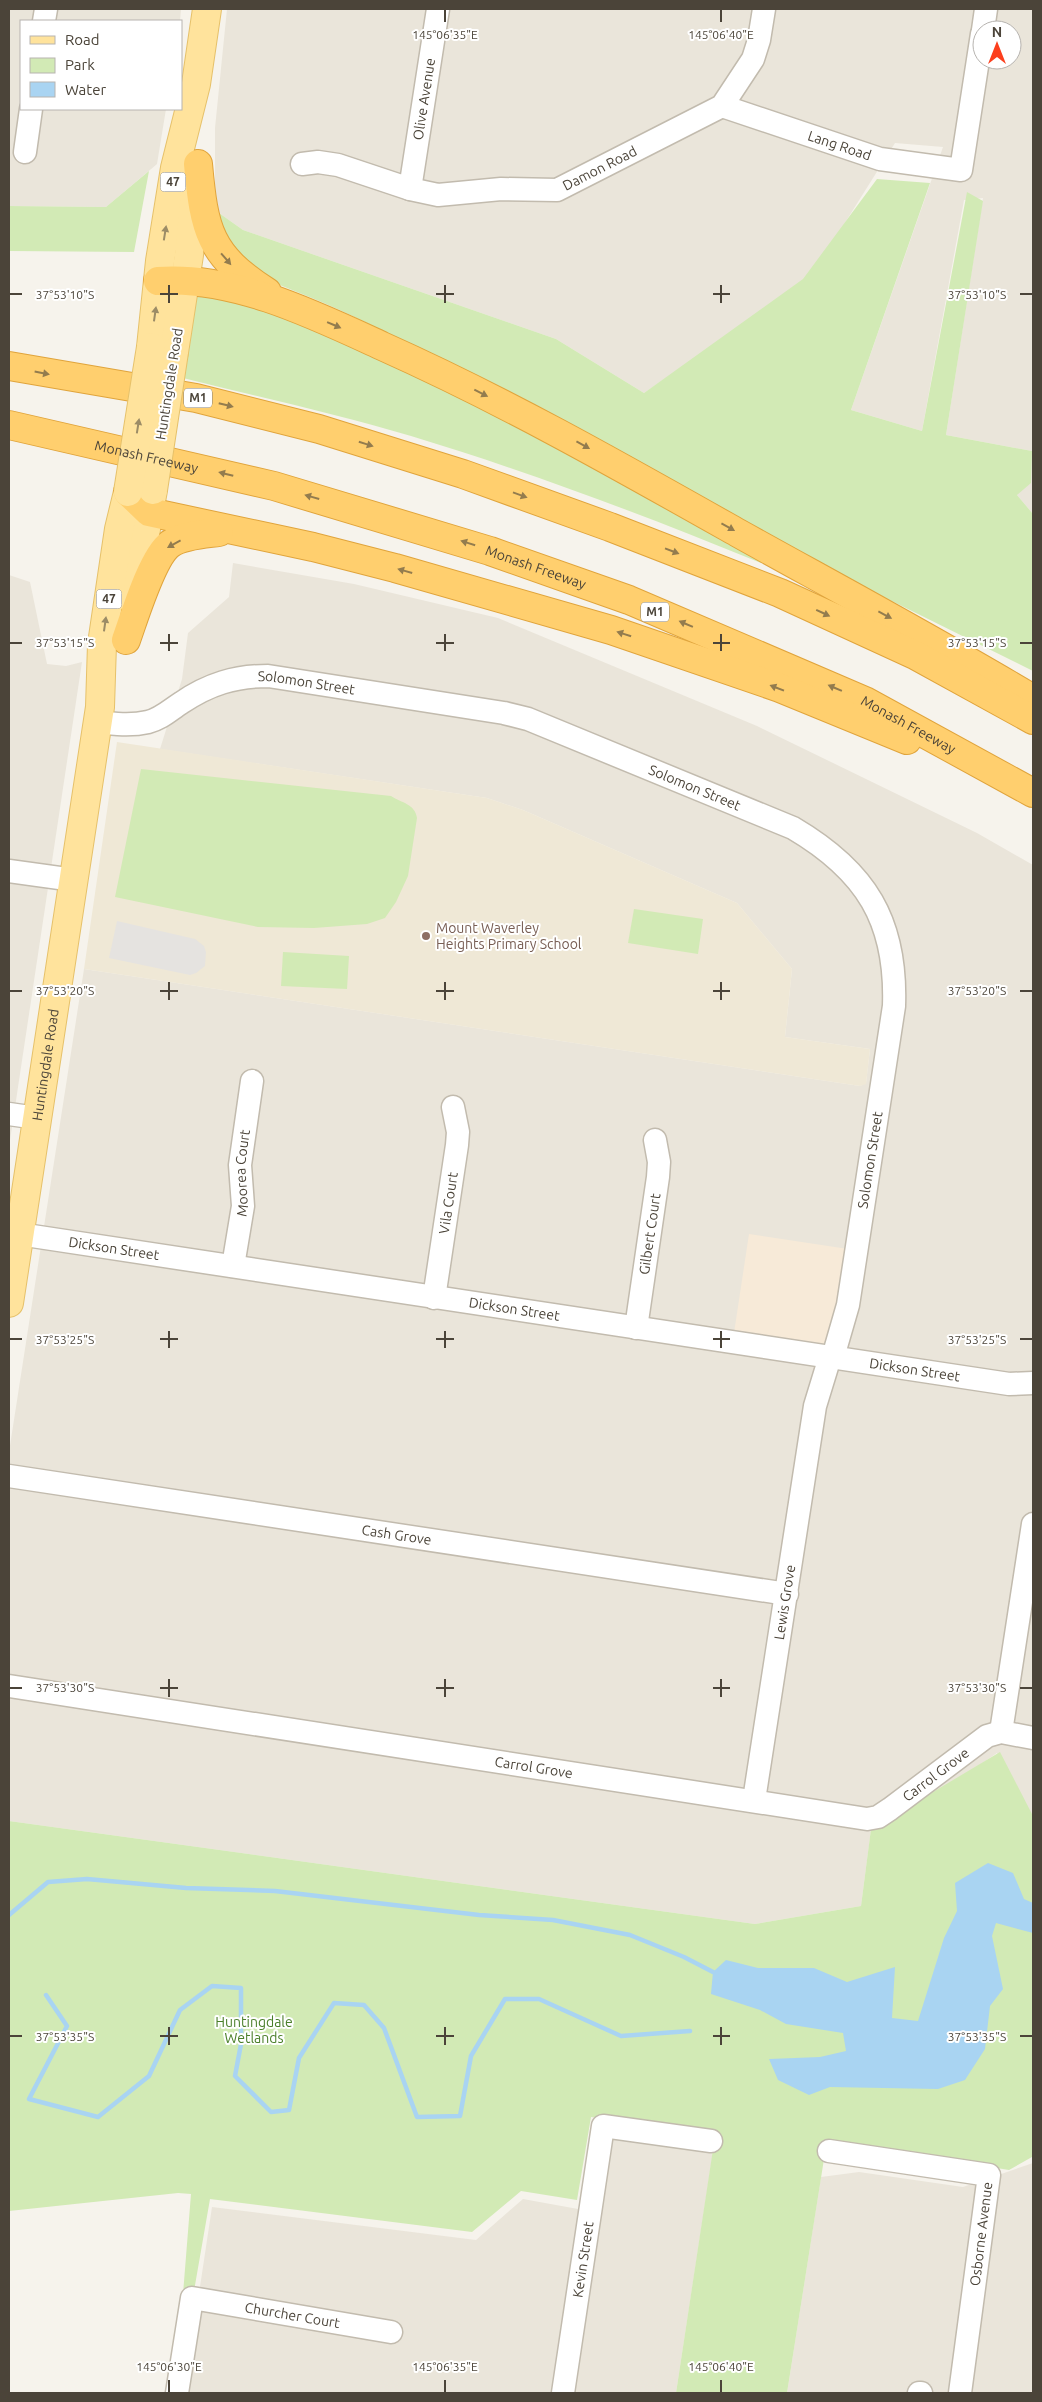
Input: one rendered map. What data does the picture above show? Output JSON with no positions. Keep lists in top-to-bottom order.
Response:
{
  "streets": {
    "highway": ["M1", "Monash Freeway"],
    "main road": ["47", "Huntingdale Road"],
    "street": [
      "Olive Avenue",
      "Lang Road",
      "Damon Road",
      "Solomon Street",
      "Moorea Court",
      "Vila Court",
      "Gilbert Court",
      "Dickson Street",
      "Cash Grove",
      "Lewis Grove",
      "Carrol Grove",
      "Osborne Avenue",
      "Kevin Street",
      "Churcher Court"
    ]
  },
  "crossings": [
    ["Olive Avenue", "Damon Road"],
    ["Lang Road", "Damon Road"],
    ["Huntingdale Road", "Solomon Street"],
    ["Huntingdale Road", "Dickson Street"],
    ["Solomon Street", "Dickson Street"],
    ["Solomon Street", "Lewis Grove"],
    ["Moorea Court", "Dickson Street"],
    ["Vila Court", "Dickson Street"],
    ["Gilbert Court", "Dickson Street"],
    ["Dickson Street", "Lewis Grove"],
    ["Cash Grove", "Lewis Grove"],
    ["Lewis Grove", "Carrol Grove"]
  ],
  "parks": ["Huntingdale Wetlands"],
  "places": ["Mount Waverley Heights Primary School"],
  "legend": ["Road", "Park", "Water"],
  "north": "top",
  "coordinates": [
    "145°06'35\"E",
    "145°06'40\"E",
    "37°53'10\"S",
    "37°53'15\"S",
    "37°53'20\"S",
    "37°53'25\"S",
    "37°53'30\"S",
    "37°53'35\"S",
    "145°06'30\"E"
  ]
}
